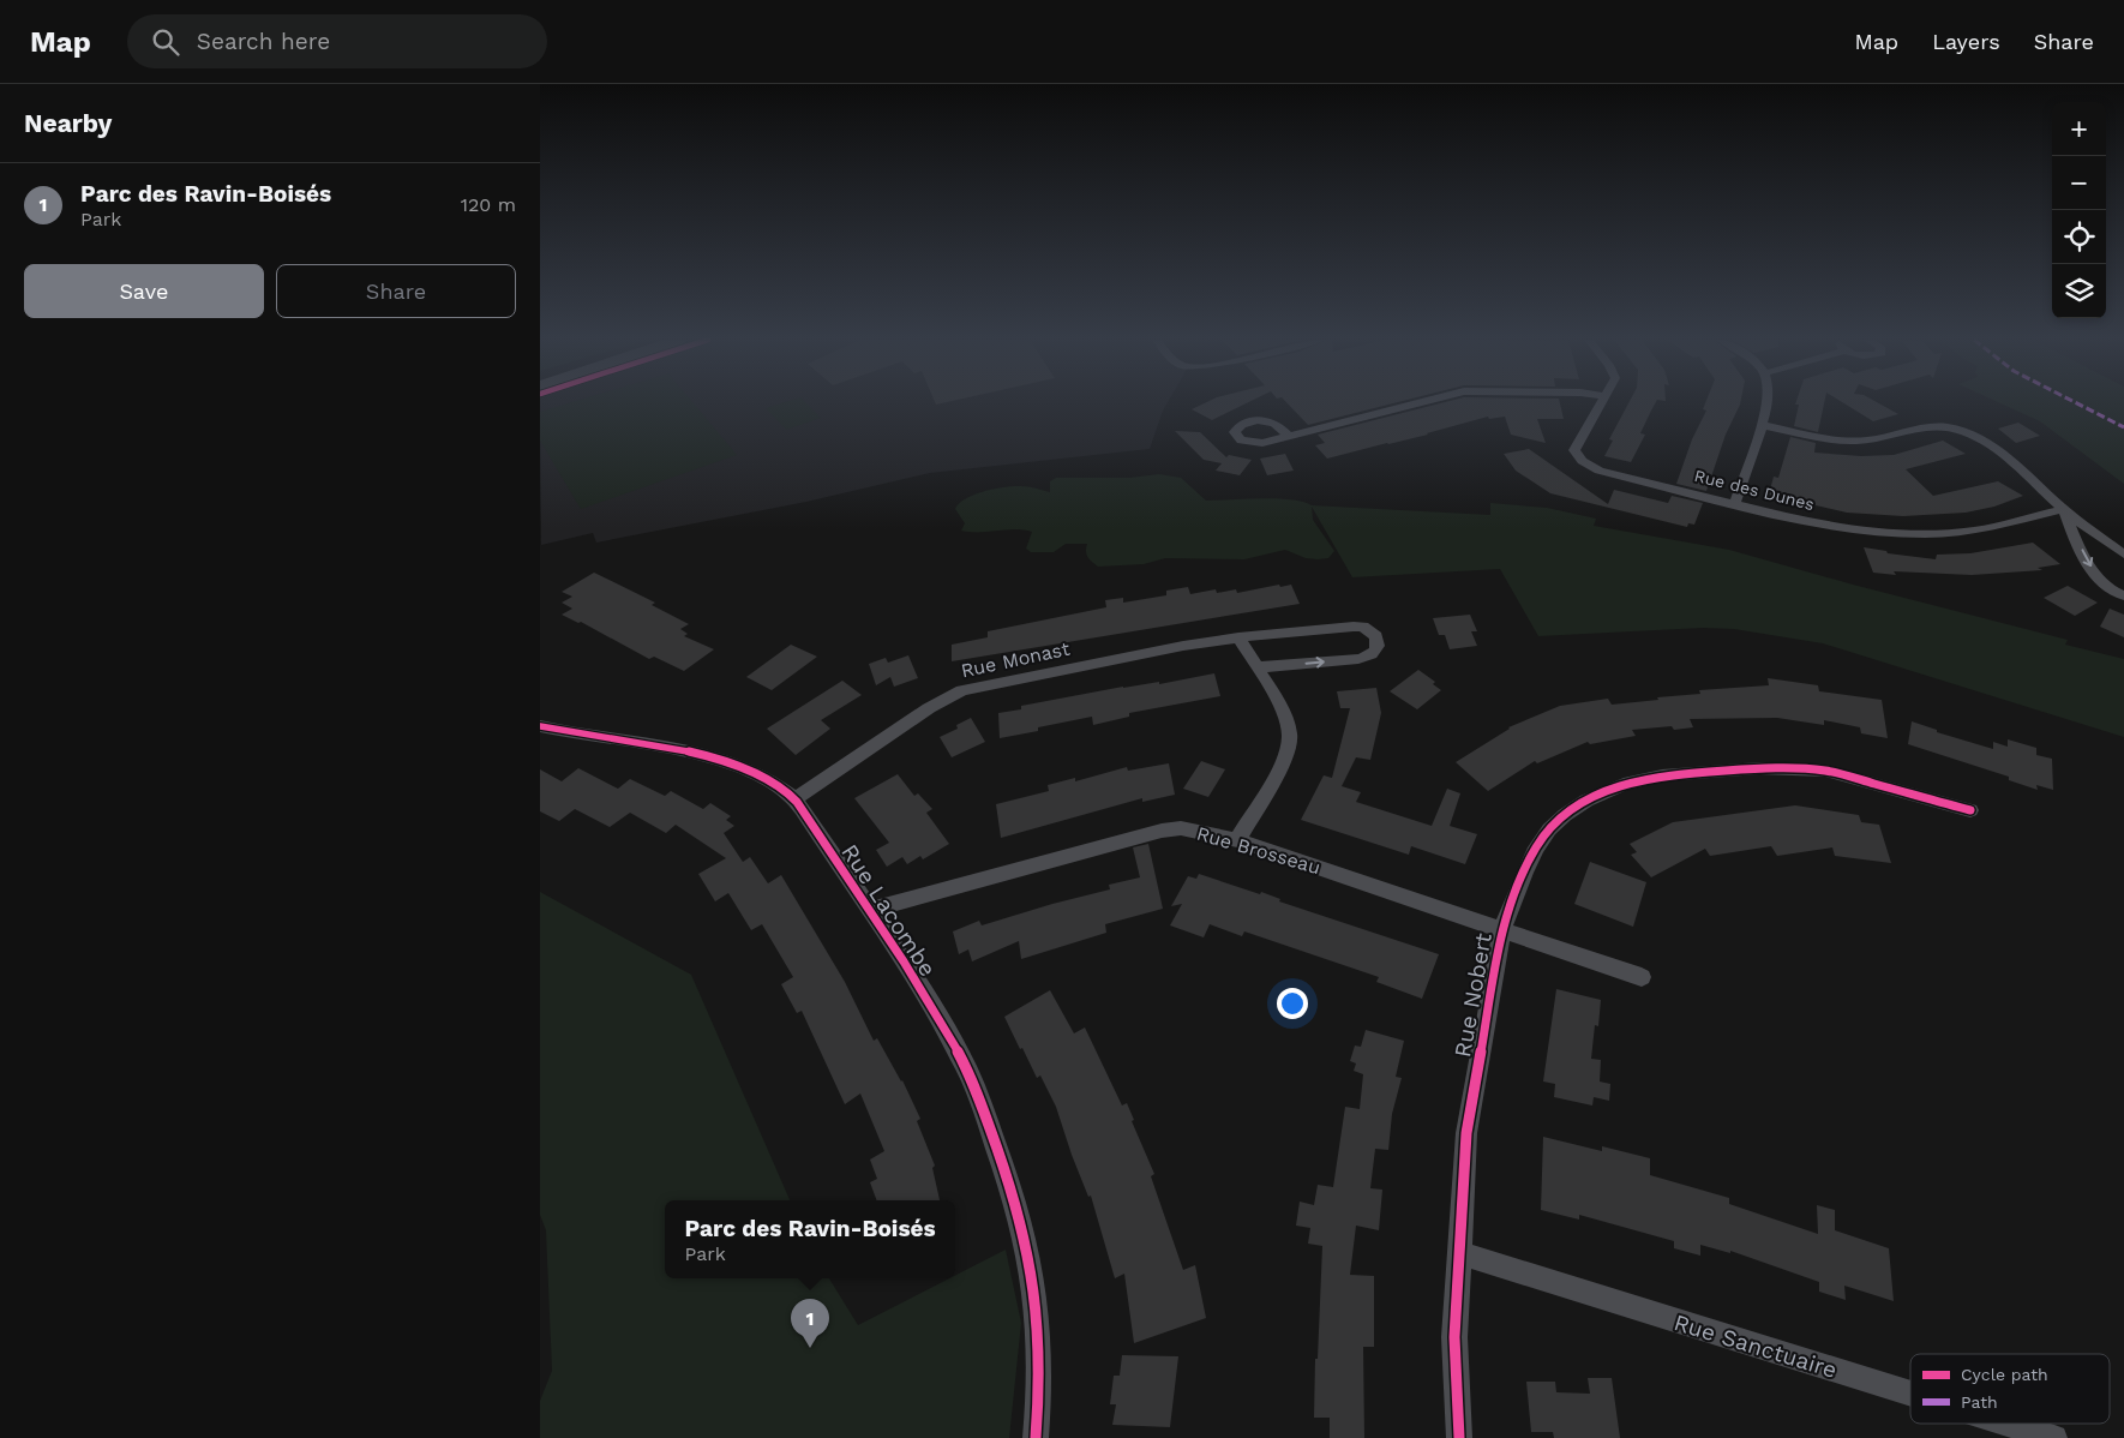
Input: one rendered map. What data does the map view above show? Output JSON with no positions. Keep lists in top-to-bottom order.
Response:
{
  "streets": {
    "street": [
      "Rue des Dunes",
      "Rue Monast",
      "Rue Brosseau",
      "Rue Lacombe",
      "Rue Nobert",
      "Rue Sanctuaire"
    ]
  },
  "crossings": [
    ["Rue Monast", "Rue Lacombe"],
    ["Rue Brosseau", "Rue Lacombe"],
    ["Rue Brosseau", "Rue Nobert"],
    ["Rue Nobert", "Rue Sanctuaire"]
  ],
  "legend": ["Cycle path", "Path"],
  "page": {
    "header": "Map",
    "search": "Search here",
    "nav": ["Map", "Layers", "Share"],
    "heading": "Nearby",
    "map_buttons": ["+", "−"],
    "list": [
      {
        "mark": "1",
        "name": "Parc des Ravin-Boisés",
        "note": "Park",
        "value": "120 m"
      }
    ],
    "buttons": ["Save", "Share"],
    "popup": ["Parc des Ravin-Boisés", "Park"],
    "pins": "1"
  }
}
